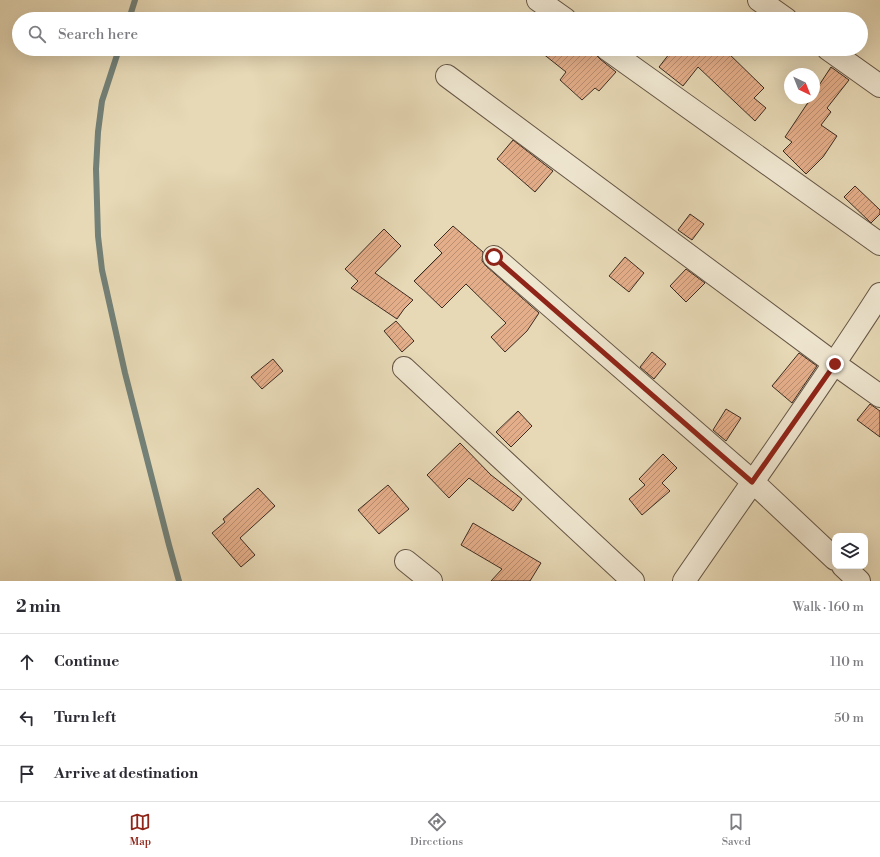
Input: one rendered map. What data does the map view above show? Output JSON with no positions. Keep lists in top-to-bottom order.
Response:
{
  "north": "bottom right",
  "page": {
    "search": "Search here",
    "heading": ["2 min", "Walk · 160 m"],
    "list": [
      ["Continue", "110 m"],
      ["Turn left", "50 m"],
      "Arrive at destination"
    ],
    "nav": ["Map", "Directions", "Saved"]
  }
}
